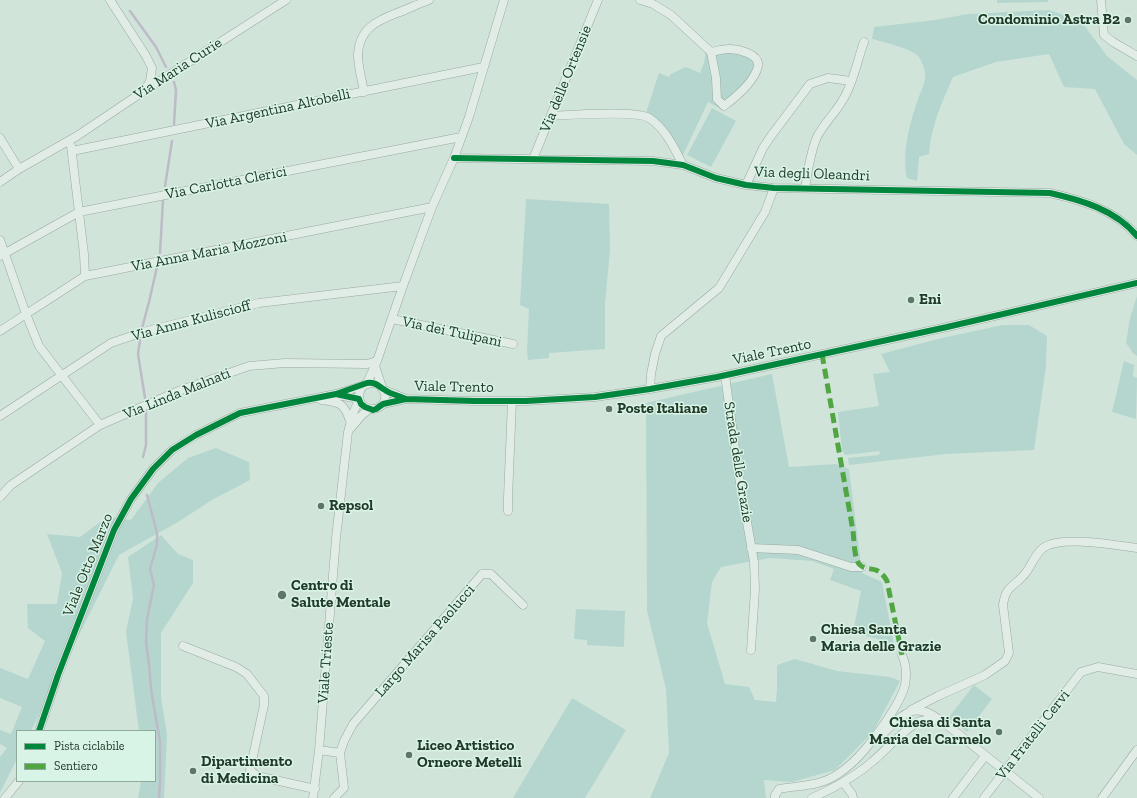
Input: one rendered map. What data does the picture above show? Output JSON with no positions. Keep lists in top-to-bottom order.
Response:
{
  "streets": {
    "street": [
      "Via Maria Curie",
      "Via delle Ortensie",
      "Via Argentina Altobelli",
      "Via degli Oleandri",
      "Via Carlotta Clerici",
      "Via Anna Maria Mozzoni",
      "Via Anna Kuliscioff",
      "Via dei Tulipani",
      "Viale Trento",
      "Via Linda Malnati",
      "Strada delle Grazie",
      "Viale Otto Marzo",
      "Largo Marisa Paolucci",
      "Viale Trieste",
      "Via Fratelli Cervi"
    ]
  },
  "crossings": [
    ["Via delle Ortensie", "Via degli Oleandri"],
    ["Viale Trento", "Strada delle Grazie"],
    ["Viale Trento", "Viale Otto Marzo"],
    ["Viale Trento", "Viale Trieste"],
    ["Viale Otto Marzo", "Viale Trieste"]
  ],
  "places": [
    "Condominio Astra B2",
    "Eni",
    "Poste Italiane",
    "Repsol",
    "Centro di Salute Mentale",
    "Chiesa Santa Maria delle Grazie",
    "Chiesa di Santa Maria del Carmelo",
    "Liceo Artistico Orneore Metelli",
    "Dipartimento di Medicina"
  ],
  "legend": ["Pista ciclabile", "Sentiero"]
}
